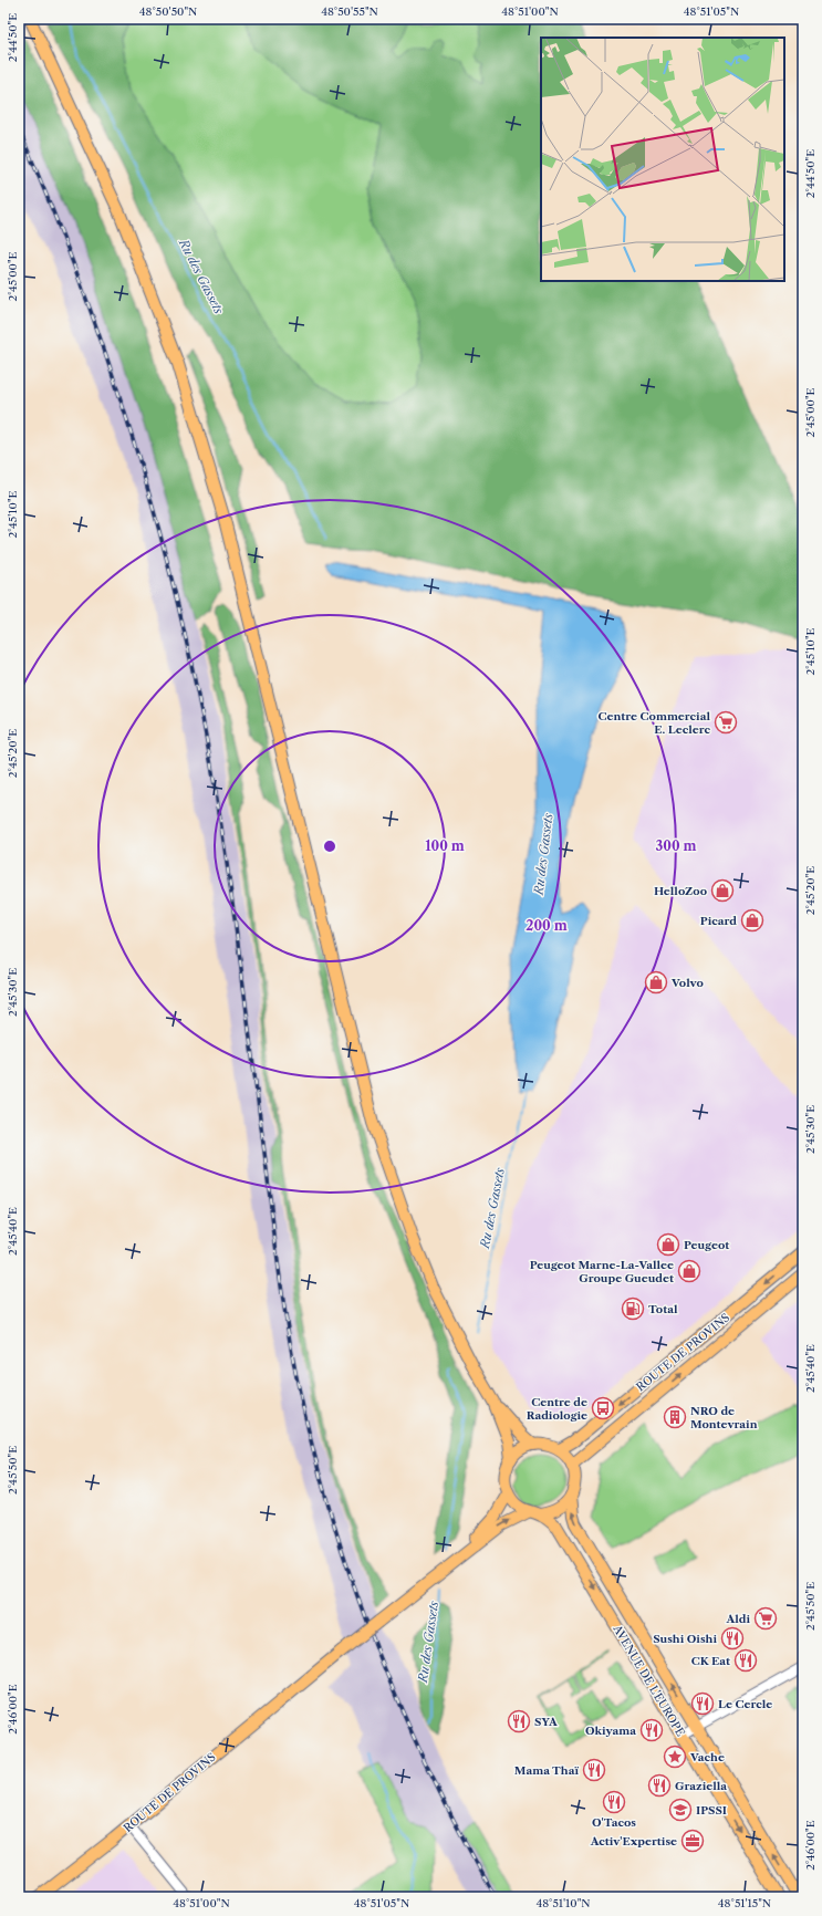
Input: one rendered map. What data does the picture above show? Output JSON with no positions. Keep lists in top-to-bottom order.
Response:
{
  "streets": {
    "main road": ["ROUTE DE PROVINS", "AVENUE DE L'EUROPE"]
  },
  "crossings": [
    ["ROUTE DE PROVINS", "AVENUE DE L'EUROPE"]
  ],
  "water": ["Ru des Gassets"],
  "places": {
    "supermarket": ["Centre Commercial E. Leclerc", "Aldi"],
    "shop": [
      "HelloZoo",
      "Picard",
      "Volvo",
      "Peugeot",
      "Peugeot Marne-La-Vallee Groupe Gueudet"
    ],
    "fuel station": ["Total"],
    "bus stop": ["Centre de Radiologie"],
    "building": ["NRO de Montevrain"],
    "restaurant": [
      "Sushi Oishi",
      "CK Eat",
      "Le Cercle",
      "SYA",
      "Okiyama",
      "Mama Thaï",
      "Graziella",
      "O'Tacos"
    ],
    "place": ["Vache"],
    "school or university": ["IPSSI"],
    "office": ["Activ'Expertise"]
  },
  "coordinates": [
    "48°50'50\"N",
    "48°50'55\"N",
    "48°51'00\"N",
    "48°51'05\"N",
    "2°44'50\"E",
    "2°45'00\"E",
    "2°45'10\"E",
    "2°45'20\"E",
    "2°45'30\"E",
    "2°45'40\"E",
    "2°45'50\"E",
    "2°46'00\"E",
    "48°51'10\"N",
    "48°51'15\"N"
  ],
  "rings": ["100 m", "300 m", "200 m"]
}
